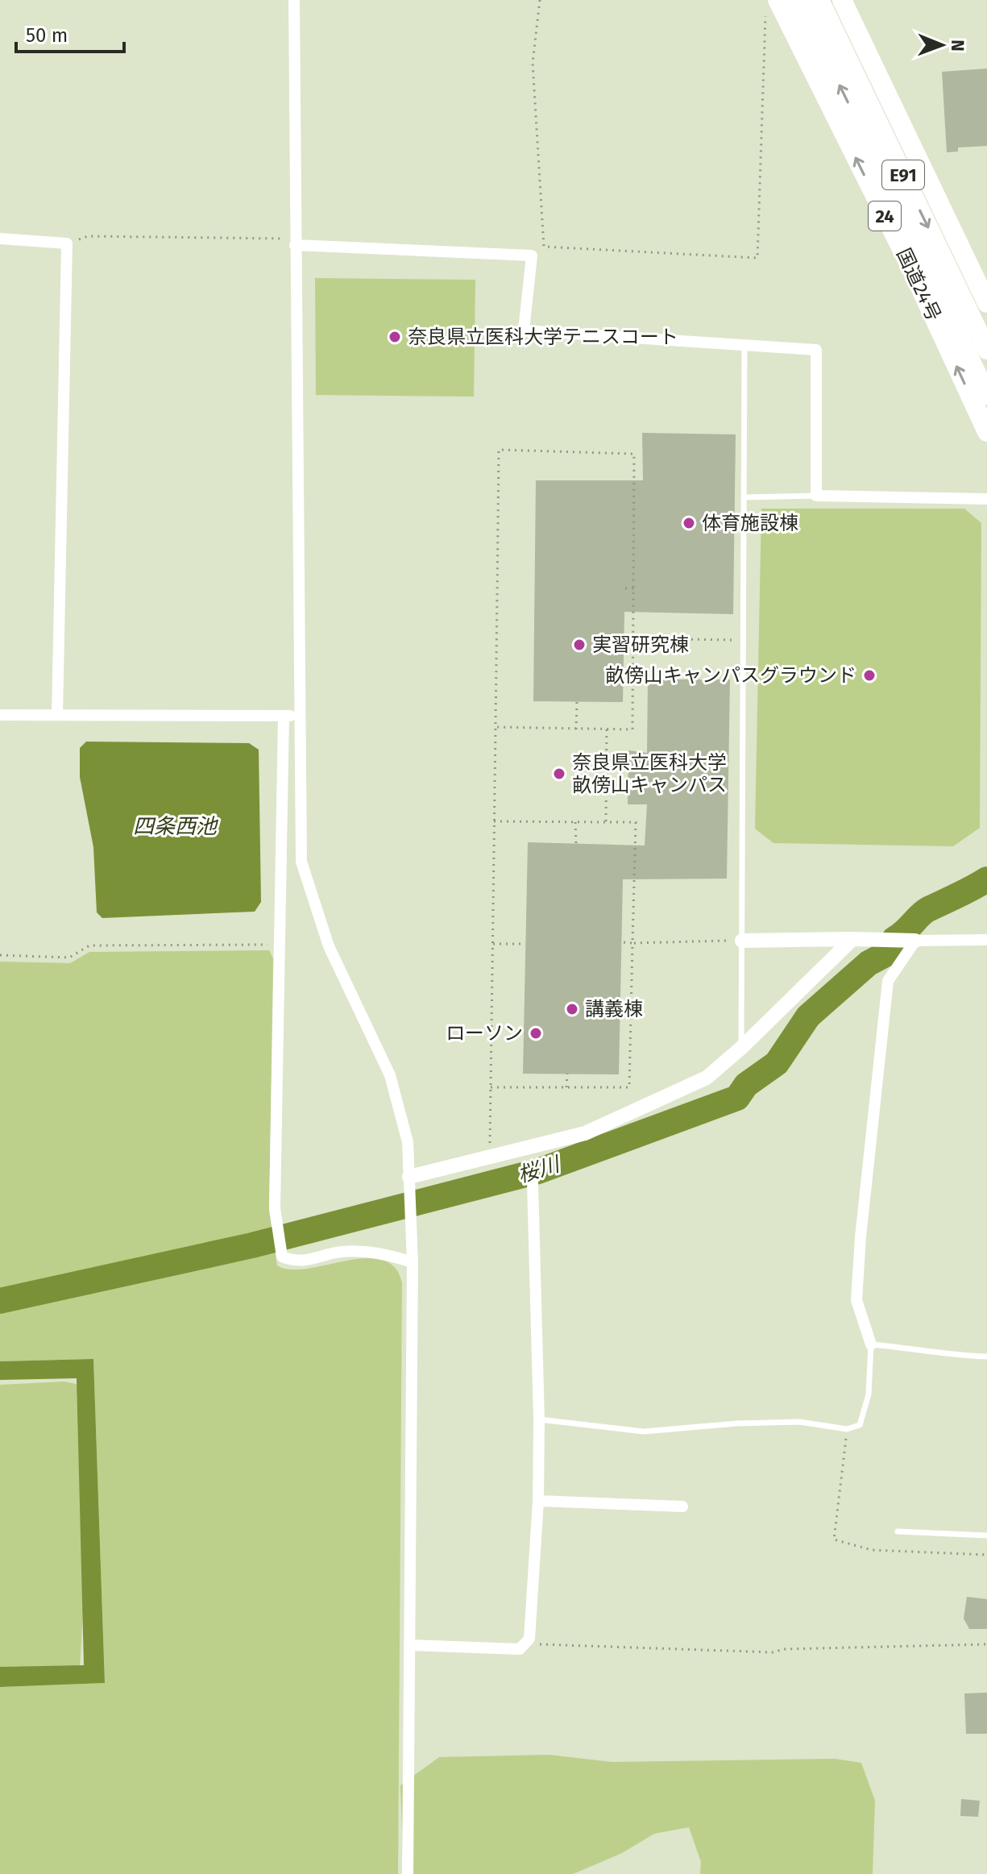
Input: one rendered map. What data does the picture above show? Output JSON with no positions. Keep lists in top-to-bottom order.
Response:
{
  "streets": {
    "highway": ["E91", "24", "国道24号"]
  },
  "water": ["四条西池", "桜川"],
  "places": [
    "奈良県立医科大学テニスコート",
    "体育施設棟",
    "実習研究棟",
    "畝傍山キャンパスグラウンド",
    "奈良県立医科大学 畝傍山キャンパス",
    "講義棟",
    "ローソン"
  ],
  "scale_bar": "50 m",
  "north": "right"
}
